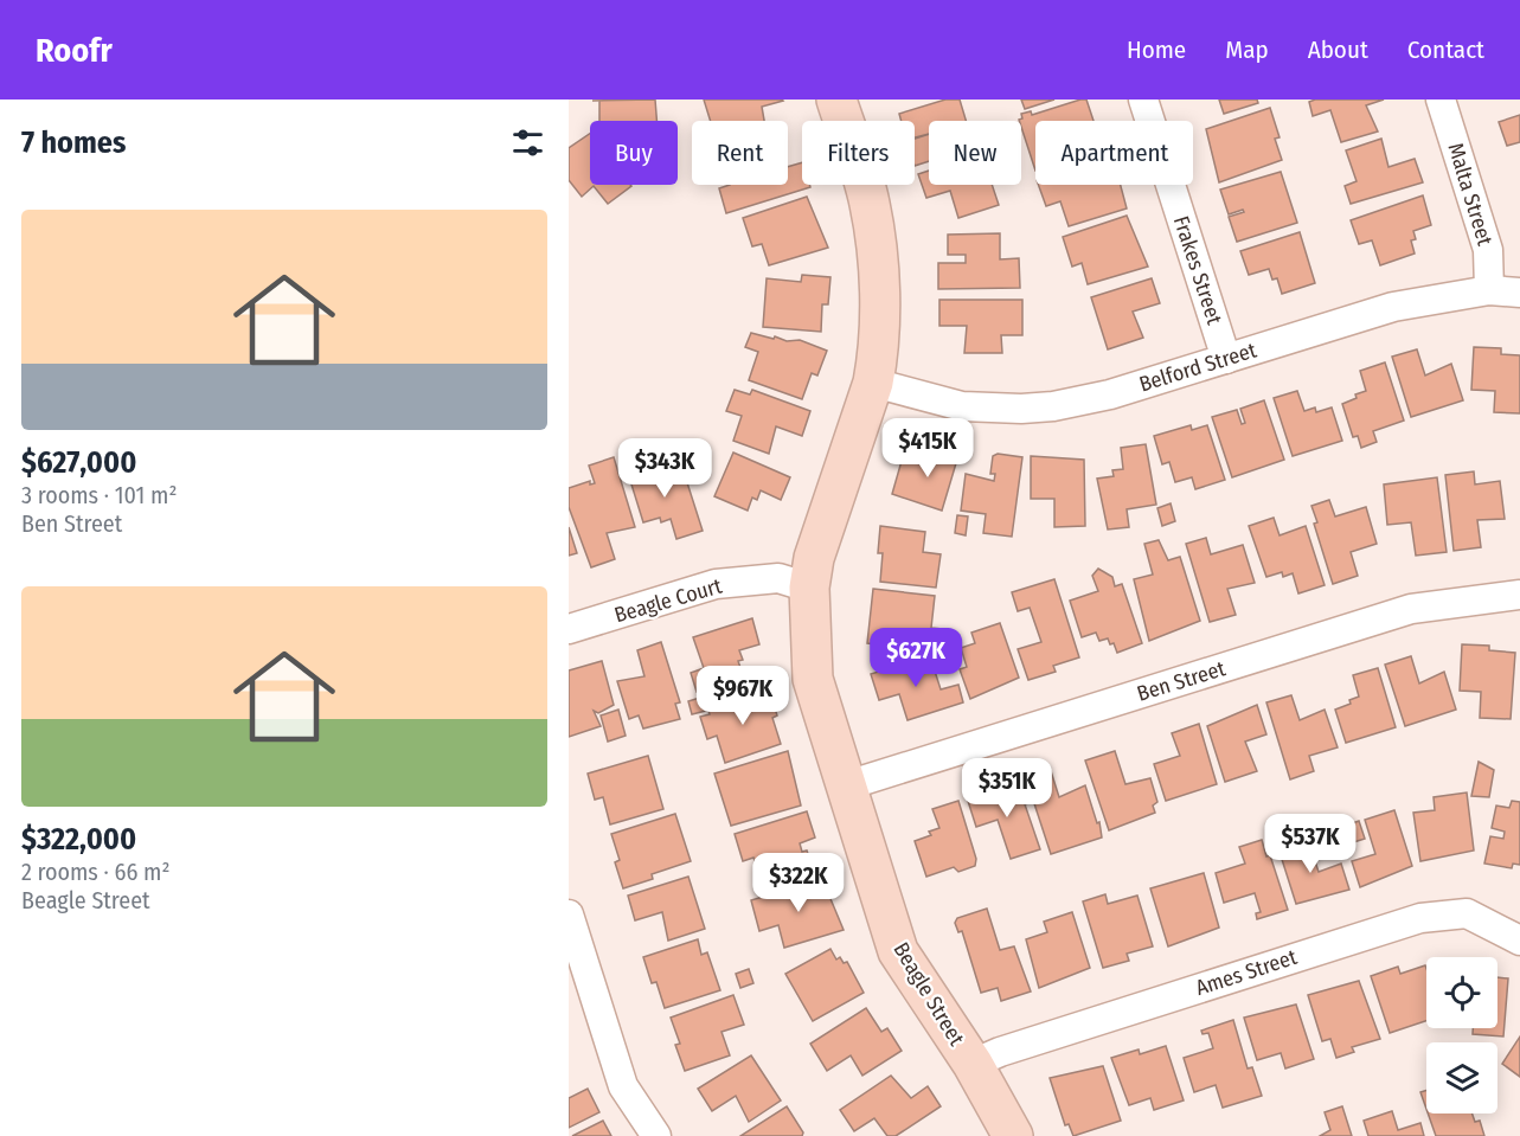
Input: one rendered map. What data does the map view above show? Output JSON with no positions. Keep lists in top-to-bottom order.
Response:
{
  "streets": {
    "street": [
      "Malta Street",
      "Frakes Street",
      "Belford Street",
      "Beagle Court",
      "Ben Street",
      "Ames Street",
      "Beagle Street"
    ]
  },
  "crossings": [
    ["Malta Street", "Belford Street"],
    ["Frakes Street", "Belford Street"],
    ["Belford Street", "Beagle Street"],
    ["Beagle Court", "Beagle Street"],
    ["Ben Street", "Beagle Street"],
    ["Ames Street", "Beagle Street"]
  ],
  "page": {
    "header": "Roofr",
    "nav": [
      "Home",
      "Map",
      "About",
      "Contact"
    ],
    "heading": "7 homes",
    "chip": [
      "Buy",
      "Rent",
      "Filters",
      "New",
      "Apartment"
    ],
    "list": [
      {
        "name": "$627,000",
        "note": "3 rooms · 101 m² · Ben Street"
      },
      {
        "name": "$322,000",
        "note": "2 rooms · 66 m² · Beagle Street"
      }
    ],
    "price": [
      "$415K",
      "$343K",
      "$627K",
      "$967K",
      "$351K",
      "$537K",
      "$322K"
    ]
  }
}
